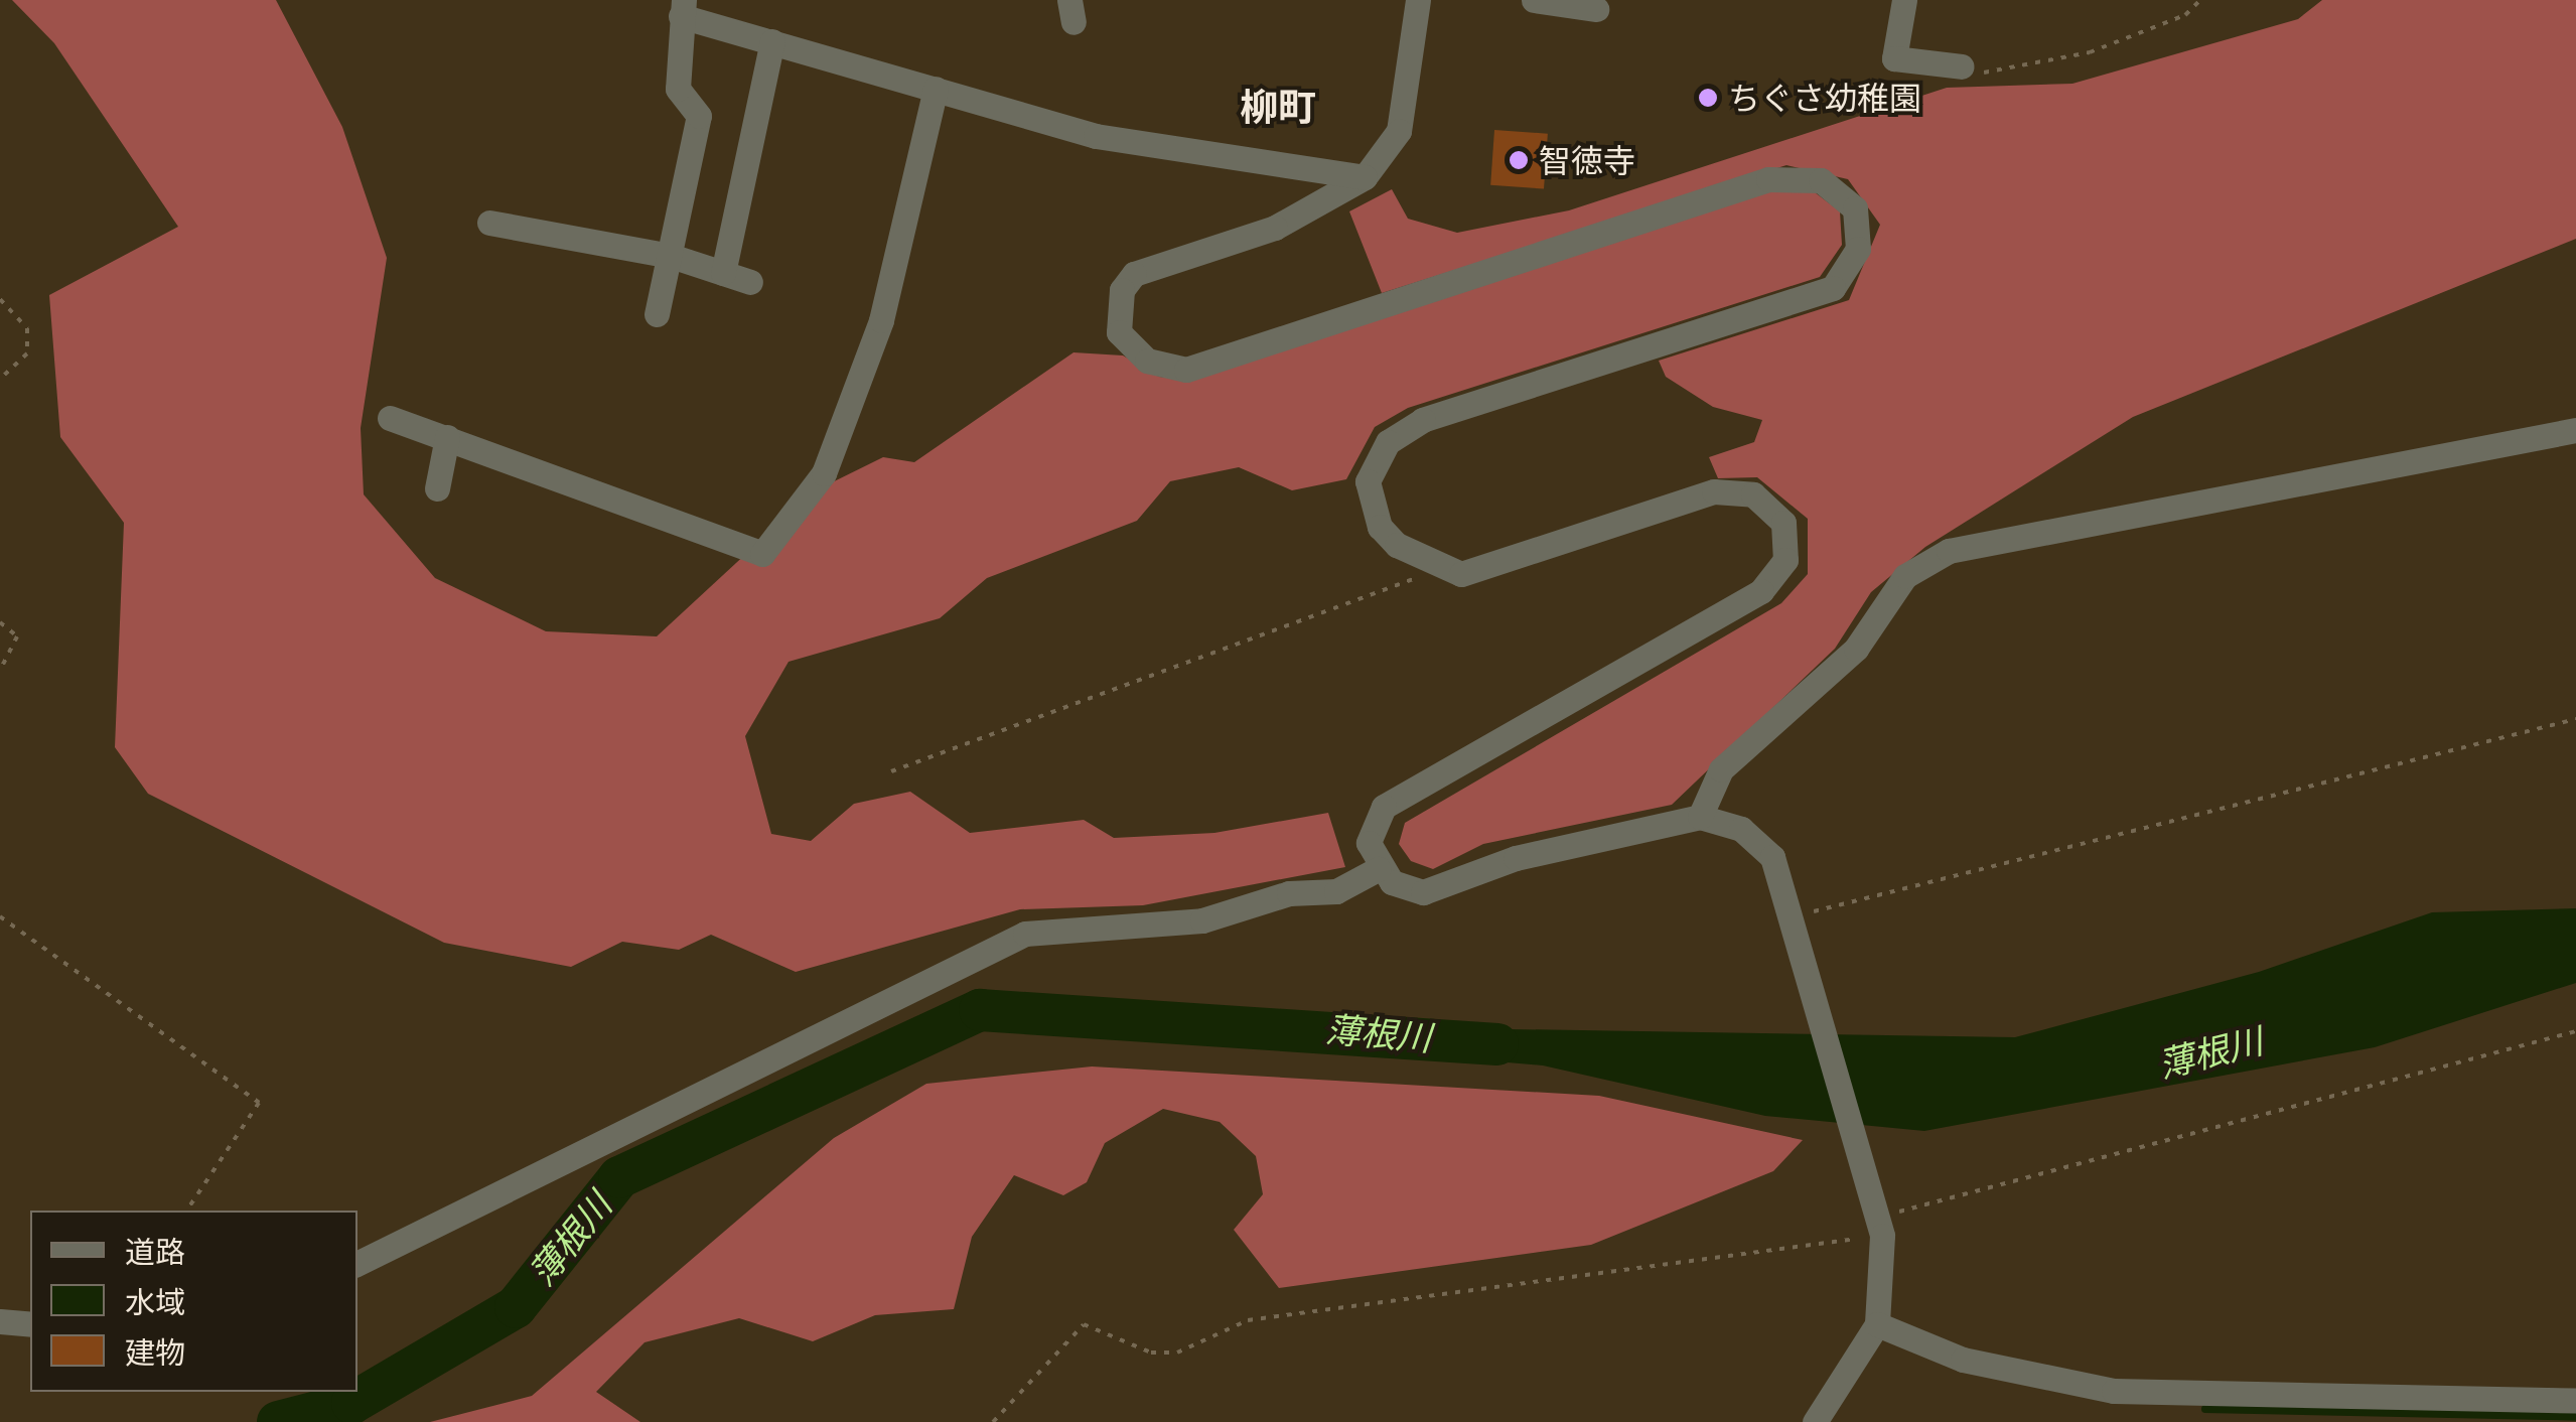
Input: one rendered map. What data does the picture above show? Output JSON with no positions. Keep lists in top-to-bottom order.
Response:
{
  "districts": ["柳町"],
  "water": ["薄根川"],
  "places": ["ちぐさ幼稚園", "智徳寺"],
  "legend": ["道路", "水域", "建物"]
}
